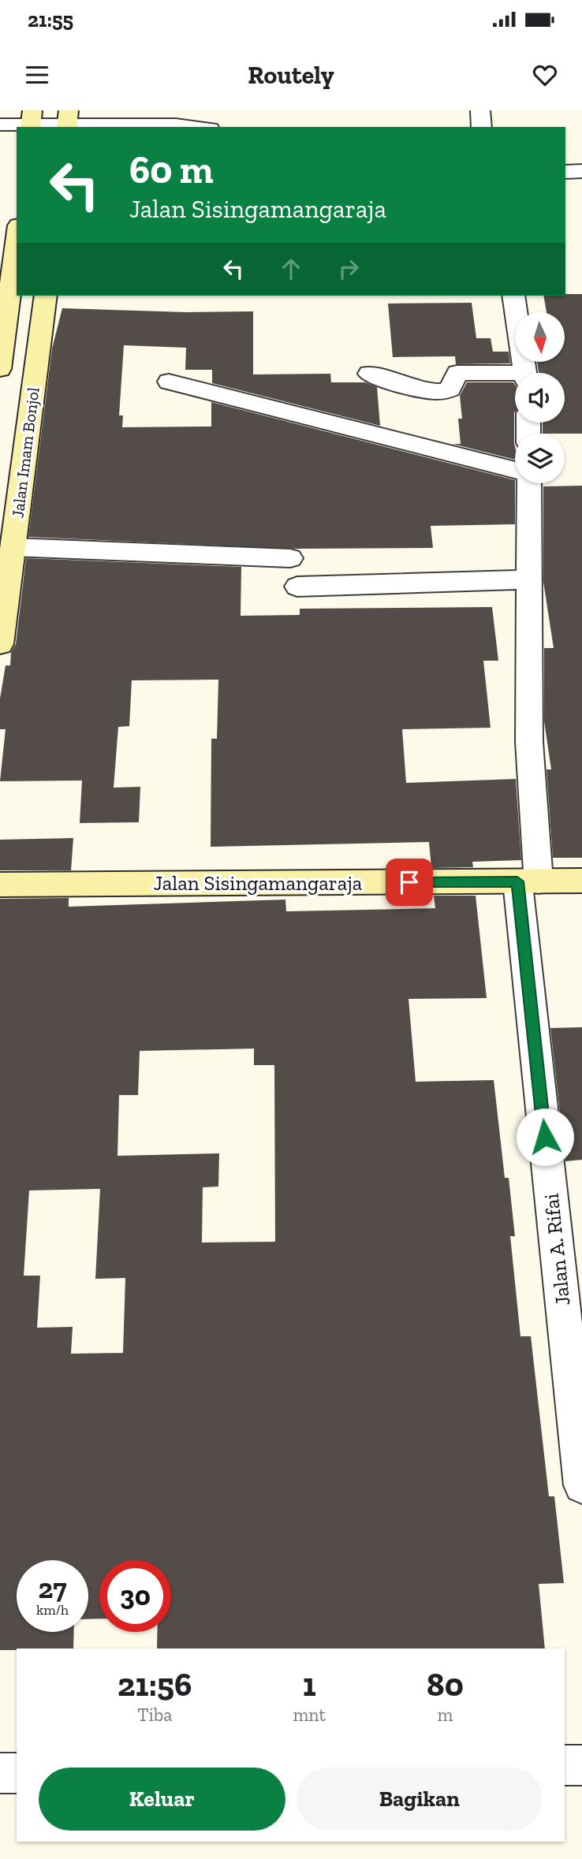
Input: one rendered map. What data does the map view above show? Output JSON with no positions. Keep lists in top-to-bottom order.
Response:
{
  "streets": {
    "main road": ["Jalan Imam Bonjol", "Jalan Sisingamangaraja"],
    "street": ["Jalan A. Rifai"]
  },
  "crossings": [
    ["Jalan Sisingamangaraja", "Jalan A. Rifai"]
  ],
  "north": "bottom",
  "page": {
    "status": "21:55",
    "header": "Routely",
    "turn": ["60 m", "Jalan Sisingamangaraja"],
    "speed": "27 km/h",
    "limit": "30",
    "eta": [
      "21:56",
      "Tiba",
      "1",
      "mnt",
      "80",
      "m"
    ],
    "buttons": ["Keluar", "Bagikan"]
  }
}
